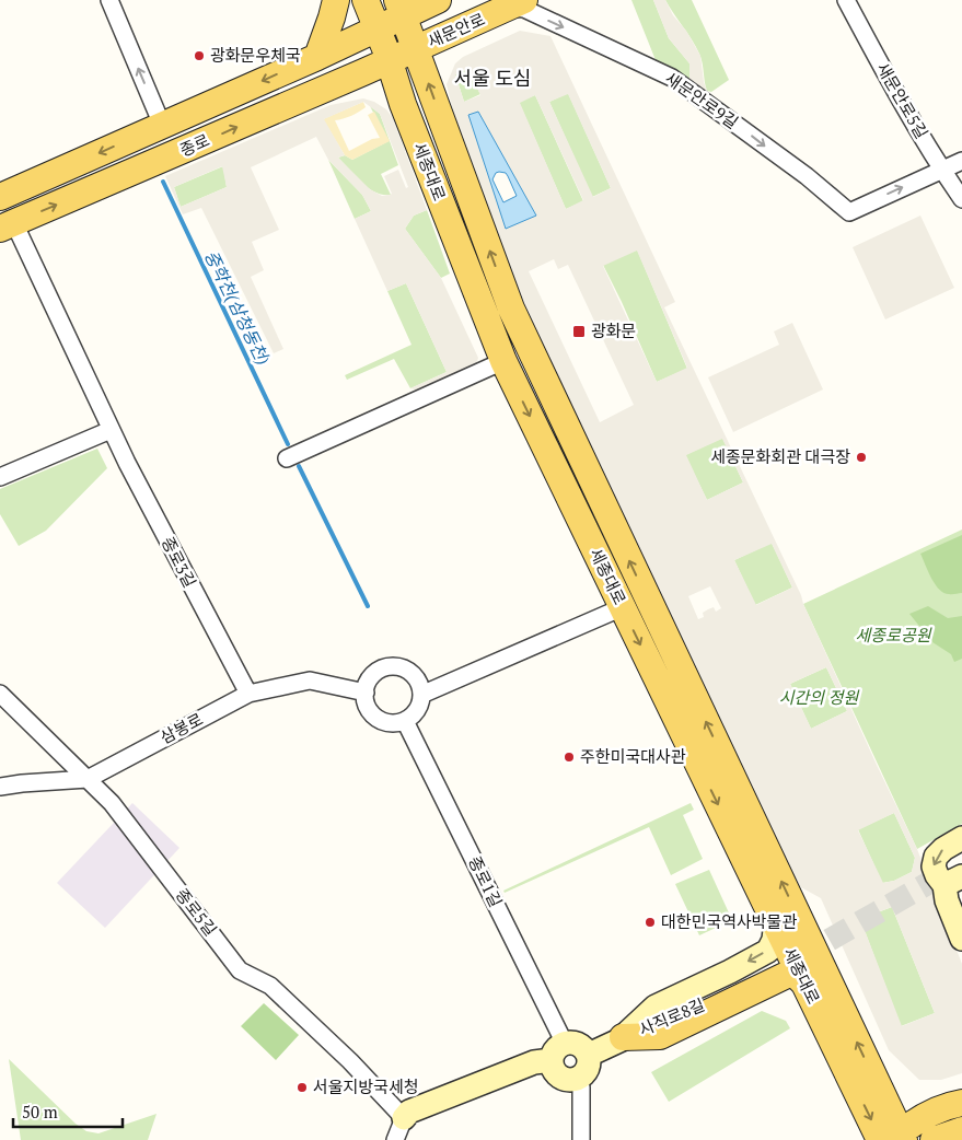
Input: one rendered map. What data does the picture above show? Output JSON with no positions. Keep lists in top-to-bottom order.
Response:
{
  "streets": {
    "main road": ["새문안로", "종로", "세종대로"],
    "street": [
      "새문안로9길",
      "새문안로5길",
      "종로3길",
      "삼봉로",
      "종로1길",
      "종로5길",
      "사직로8길"
    ]
  },
  "crossings": [
    ["새문안로", "새문안로9길"],
    ["새문안로", "종로"],
    ["새문안로", "세종대로"],
    ["새문안로9길", "새문안로5길"],
    ["종로", "세종대로"],
    ["종로", "종로3길"],
    ["종로3길", "삼봉로"],
    ["삼봉로", "종로1길"],
    ["삼봉로", "종로5길"],
    ["종로1길", "사직로8길"]
  ],
  "one_way": ["새문안로9길"],
  "districts": ["서울 도심"],
  "water": ["중학천(삼청동천)"],
  "parks": ["세종로공원", "시간의 정원"],
  "places": {
    "other": [
      "광화문우체국",
      "세종문화회관 대극장",
      "주한미국대사관",
      "대한민국역사박물관",
      "서울지방국세청"
    ],
    "transit": ["광화문"]
  },
  "scale_bar": "50 m"
}
